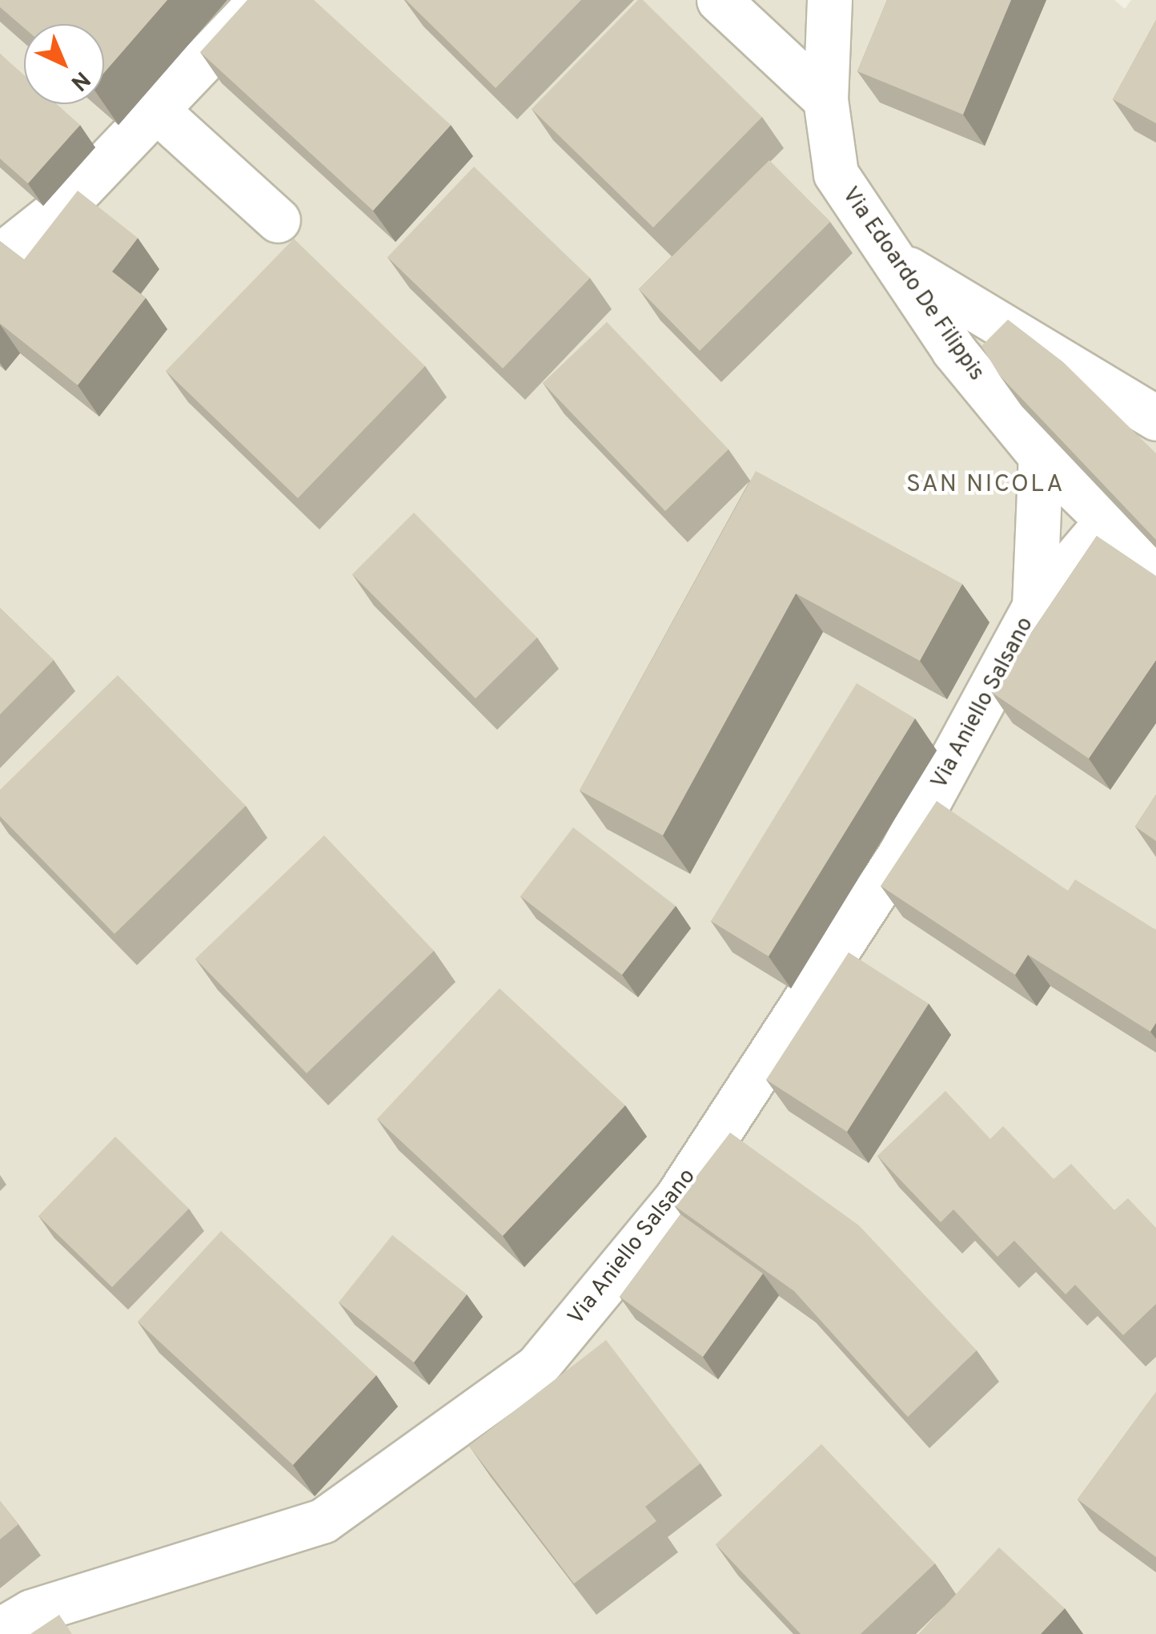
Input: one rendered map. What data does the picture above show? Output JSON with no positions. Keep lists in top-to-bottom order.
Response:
{
  "streets": {
    "street": ["Via Edoardo De Filippis", "Via Aniello Salsano"]
  },
  "crossings": [
    ["Via Edoardo De Filippis", "Via Aniello Salsano"]
  ],
  "districts": ["SAN NICOLA"],
  "north": "bottom right"
}
